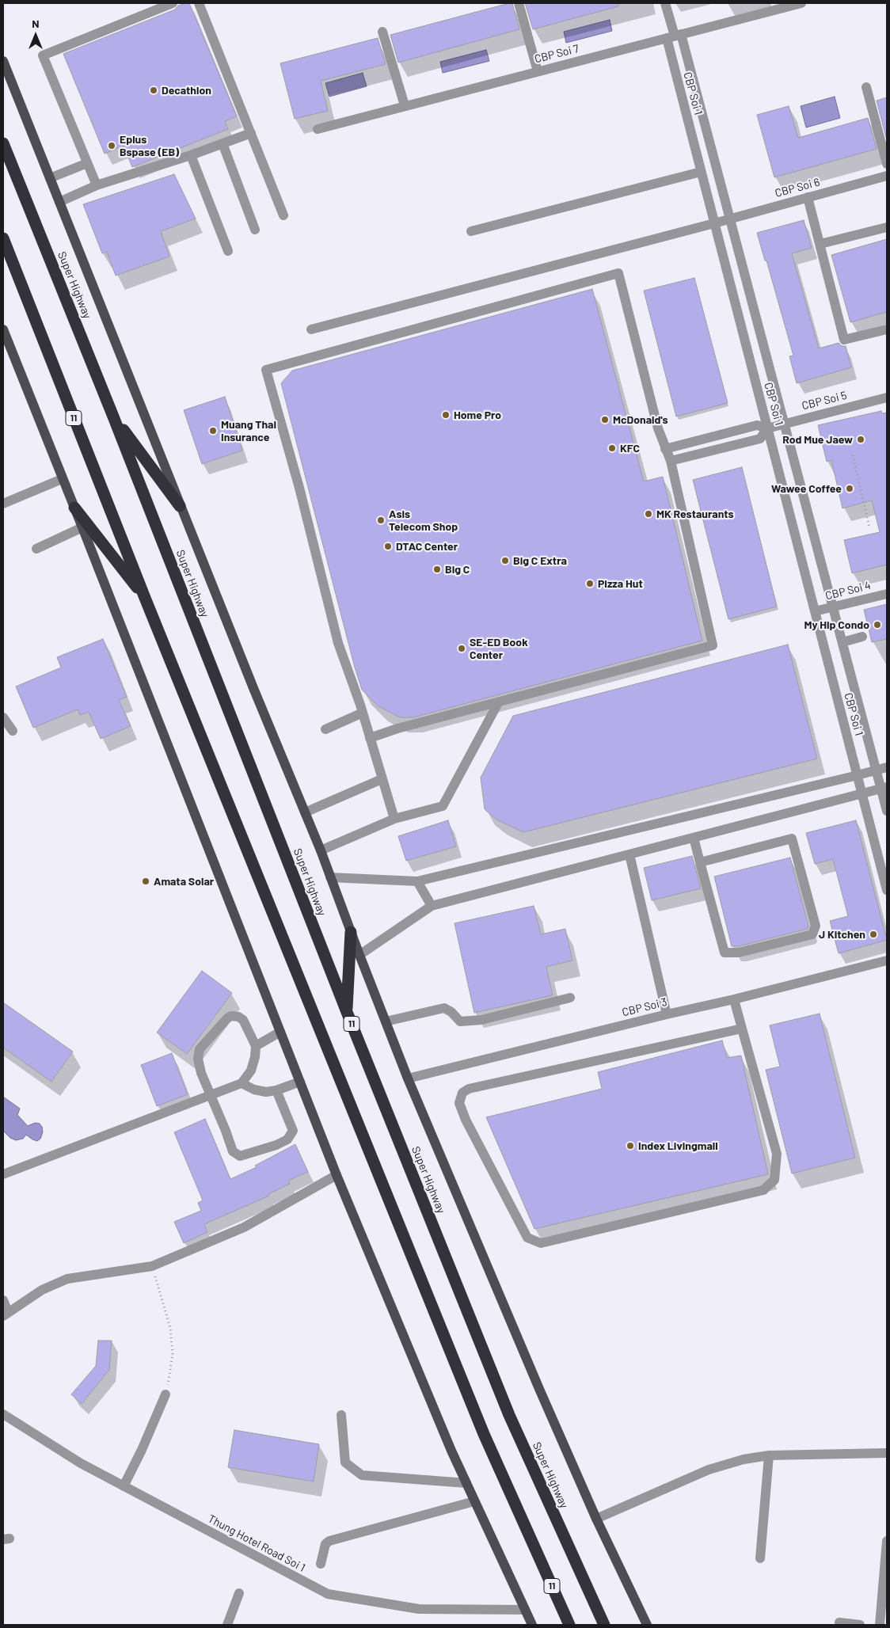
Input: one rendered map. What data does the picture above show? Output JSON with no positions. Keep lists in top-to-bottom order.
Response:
{
  "streets": {
    "highway": ["Super Highway", "11"],
    "street": [
      "CBP Soi 7",
      "CBP Soi 1",
      "CBP Soi 6",
      "CBP Soi 5",
      "CBP Soi 4",
      "CBP Soi 3",
      "Thung Hotel Road Soi 1"
    ]
  },
  "crossings": [
    ["CBP Soi 7", "CBP Soi 1"],
    ["CBP Soi 1", "CBP Soi 6"],
    ["CBP Soi 1", "CBP Soi 5"],
    ["CBP Soi 1", "CBP Soi 4"]
  ],
  "places": [
    "Decathlon",
    "Eplus Bspase (EB)",
    "Home Pro",
    "McDonald's",
    "Muang Thai Insurance",
    "Rod Mue Jaew",
    "KFC",
    "Wawee Coffee",
    "MK Restaurants",
    "Asis Telecom Shop",
    "DTAC Center",
    "Big C Extra",
    "Big C",
    "Pizza Hut",
    "My Hip Condo",
    "SE-ED Book Center",
    "Amata Solar",
    "J Kitchen",
    "Index Livingmall"
  ],
  "north": "top"
}
